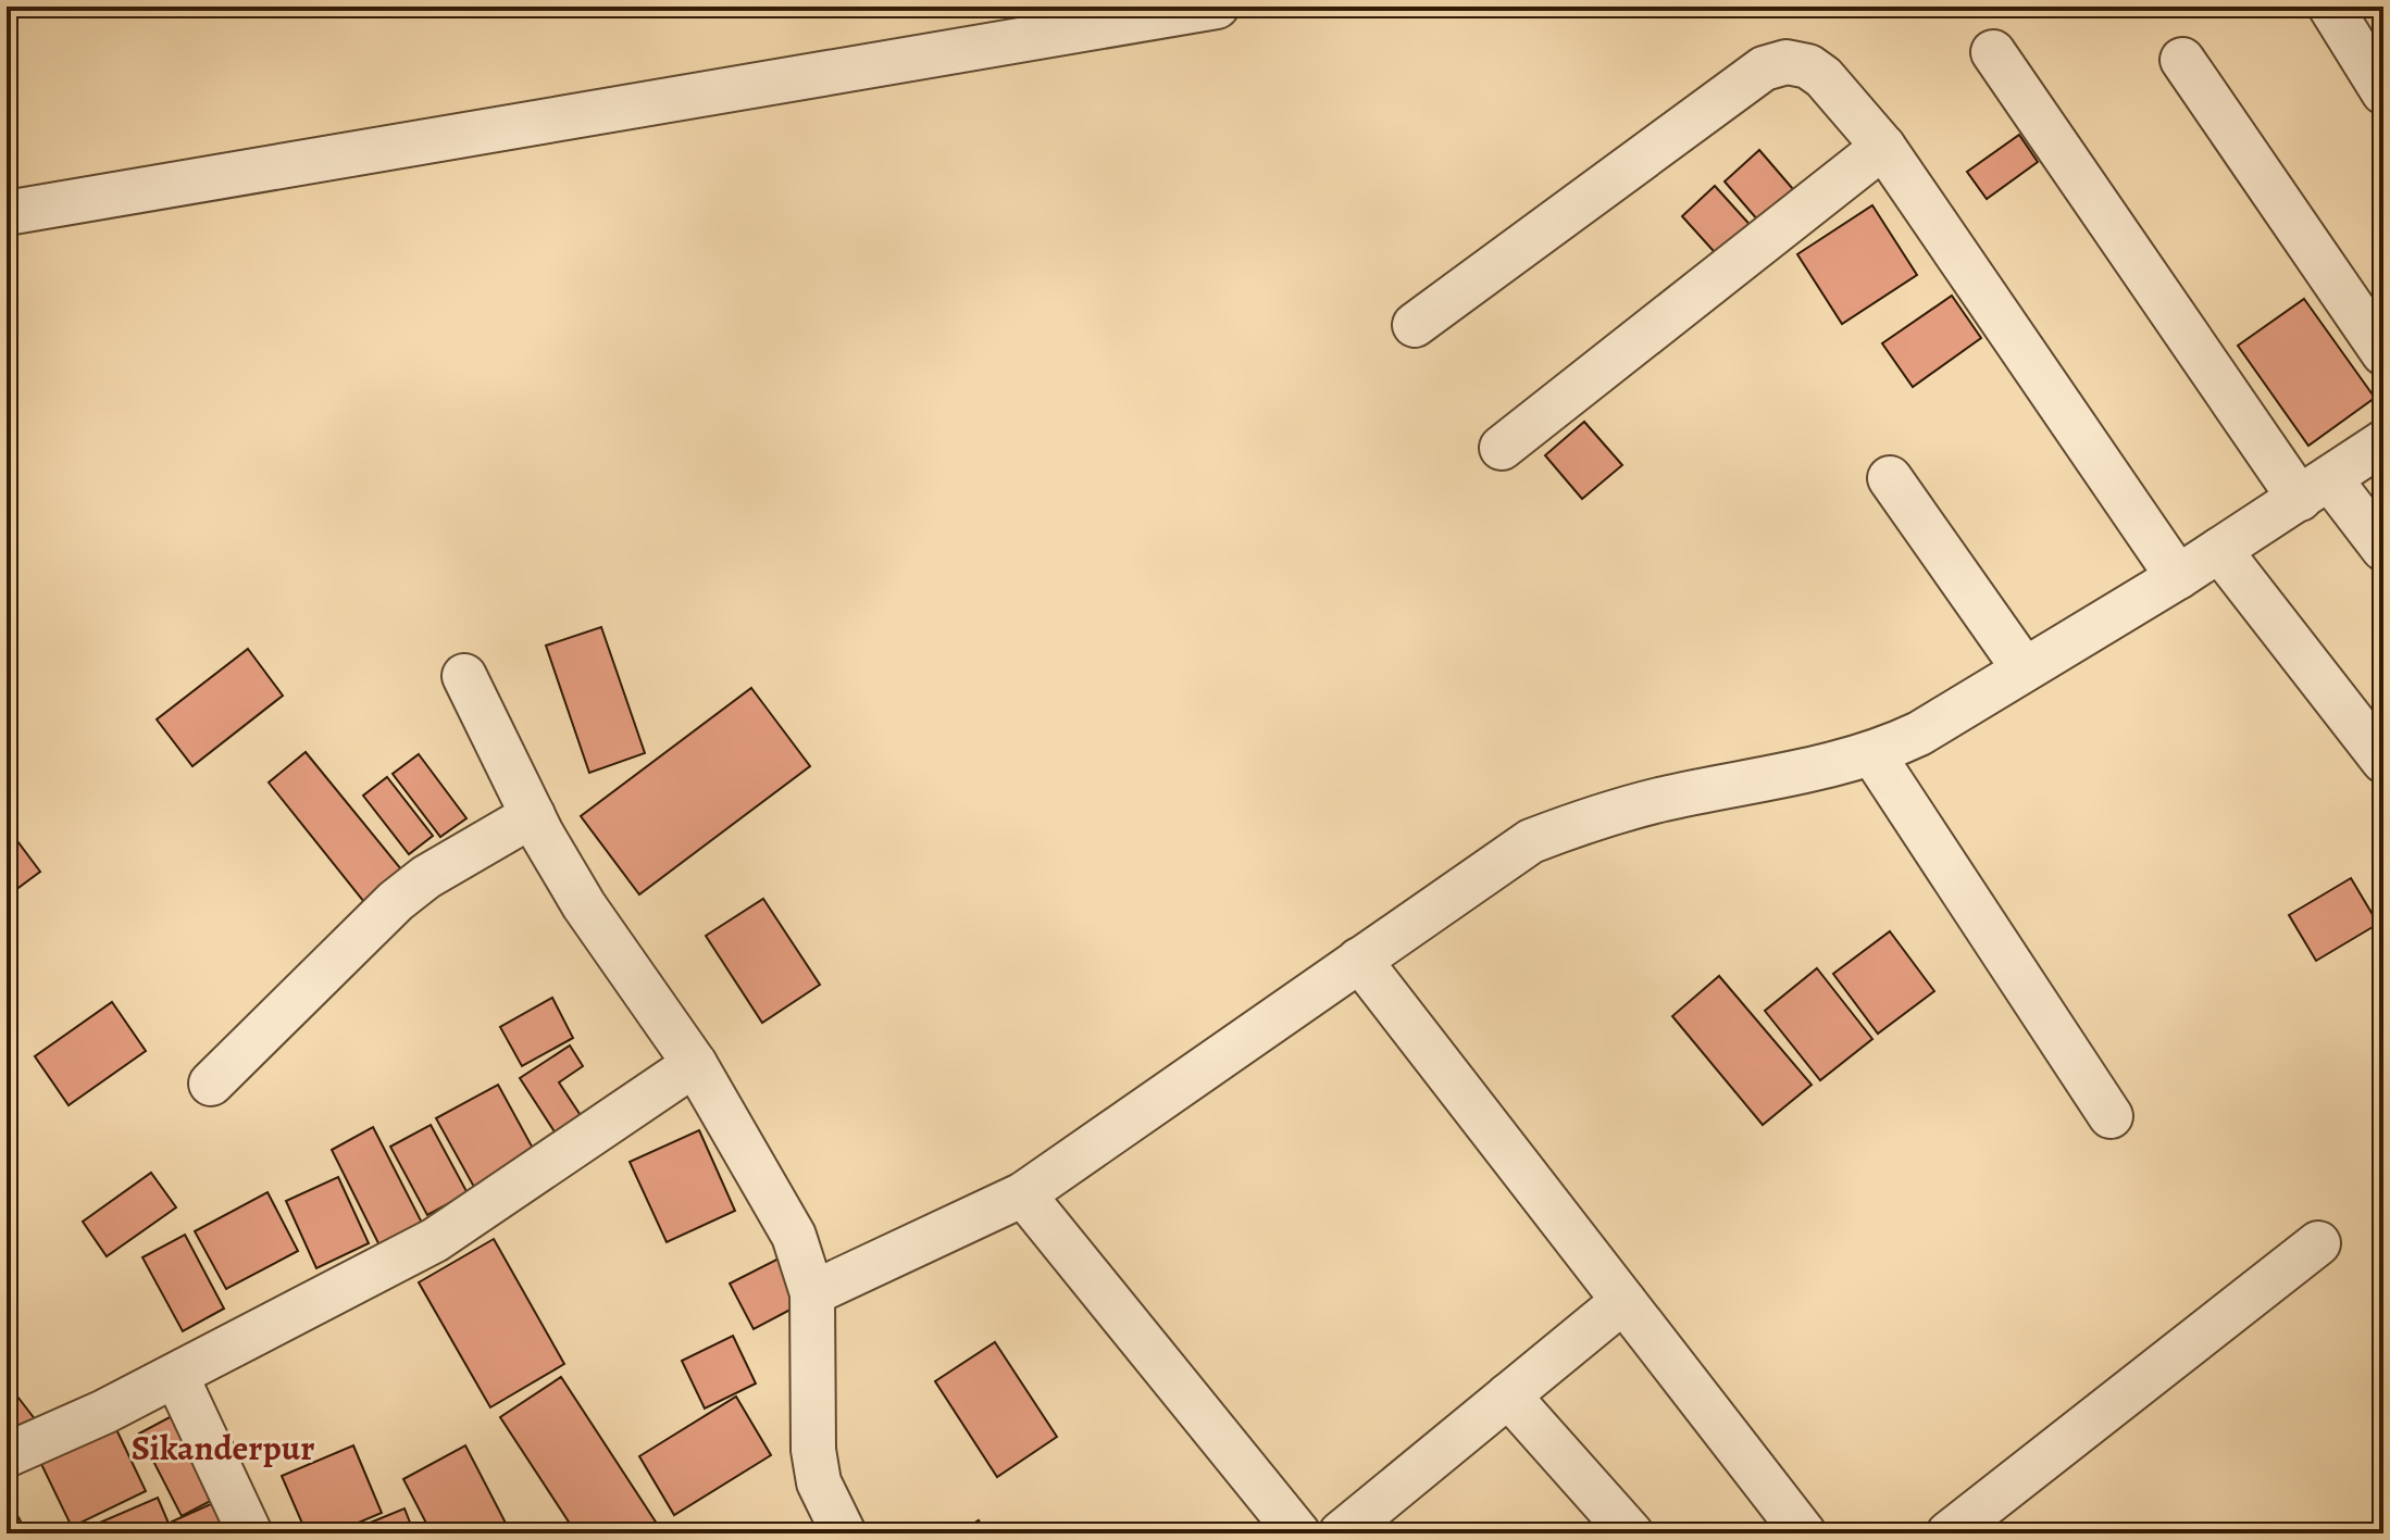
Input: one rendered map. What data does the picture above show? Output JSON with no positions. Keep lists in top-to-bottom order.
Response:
{
  "districts": ["Sikanderpur"]
}
